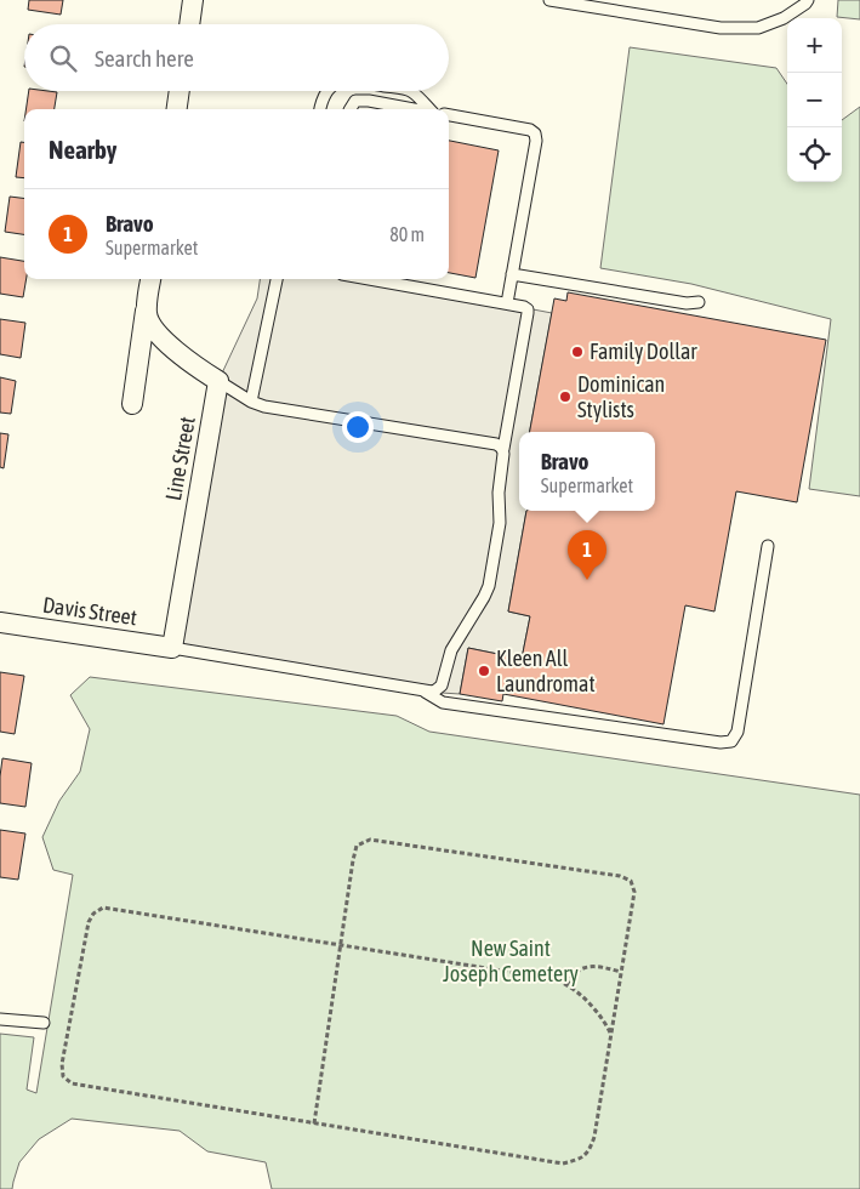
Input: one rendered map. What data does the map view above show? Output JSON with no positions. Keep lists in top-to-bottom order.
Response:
{
  "streets": {
    "street": ["Line Street", "Davis Street"]
  },
  "crossings": [
    ["Line Street", "Davis Street"]
  ],
  "parks": ["New Saint Joseph Cemetery"],
  "places": ["Family Dollar", "Dominican Stylists", "Kleen All Laundromat"],
  "page": {
    "map_buttons": ["+", "−"],
    "search": "Search here",
    "heading": "Nearby",
    "list": [
      {
        "mark": "1",
        "name": "Bravo",
        "note": "Supermarket",
        "value": "80 m"
      }
    ],
    "popup": ["Bravo", "Supermarket"],
    "pins": "1"
  }
}
